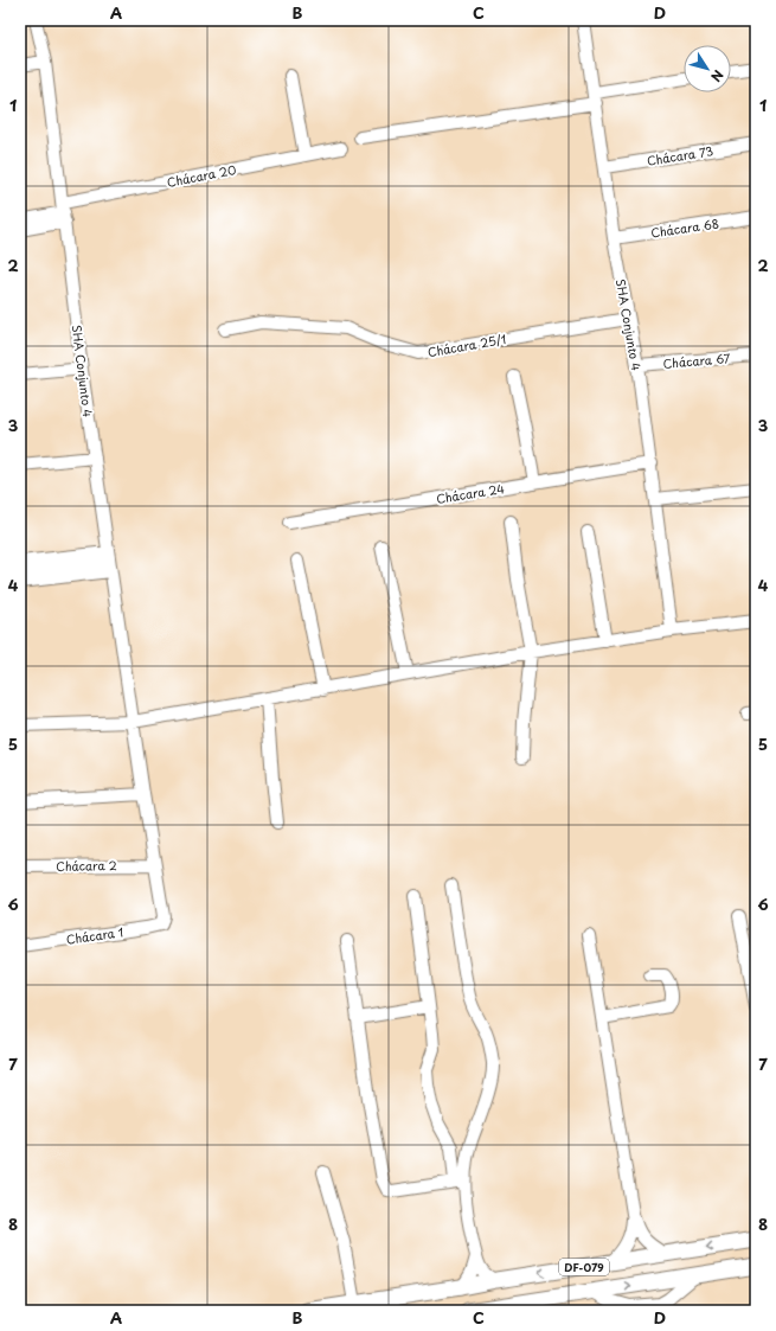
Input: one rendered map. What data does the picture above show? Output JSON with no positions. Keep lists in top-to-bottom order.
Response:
{
  "streets": {
    "main road": ["DF-079"],
    "street": [
      "Chácara 73",
      "Chácara 20",
      "Chácara 68",
      "SHA Conjunto 4",
      "Chácara 25/1",
      "Chácara 67",
      "Chácara 24",
      "Chácara 2",
      "Chácara 1"
    ]
  },
  "crossings": [
    ["Chácara 73", "SHA Conjunto 4"],
    ["Chácara 20", "SHA Conjunto 4"],
    ["Chácara 68", "SHA Conjunto 4"],
    ["SHA Conjunto 4", "Chácara 25/1"],
    ["SHA Conjunto 4", "Chácara 67"],
    ["SHA Conjunto 4", "Chácara 24"],
    ["SHA Conjunto 4", "Chácara 2"],
    ["SHA Conjunto 4", "Chácara 1"]
  ],
  "north": "bottom right",
  "grid": {
    "columns": [
      "A",
      "B",
      "C",
      "D"
    ],
    "rows": [
      "1",
      "2",
      "3",
      "4",
      "5",
      "6",
      "7",
      "8"
    ]
  }
}
